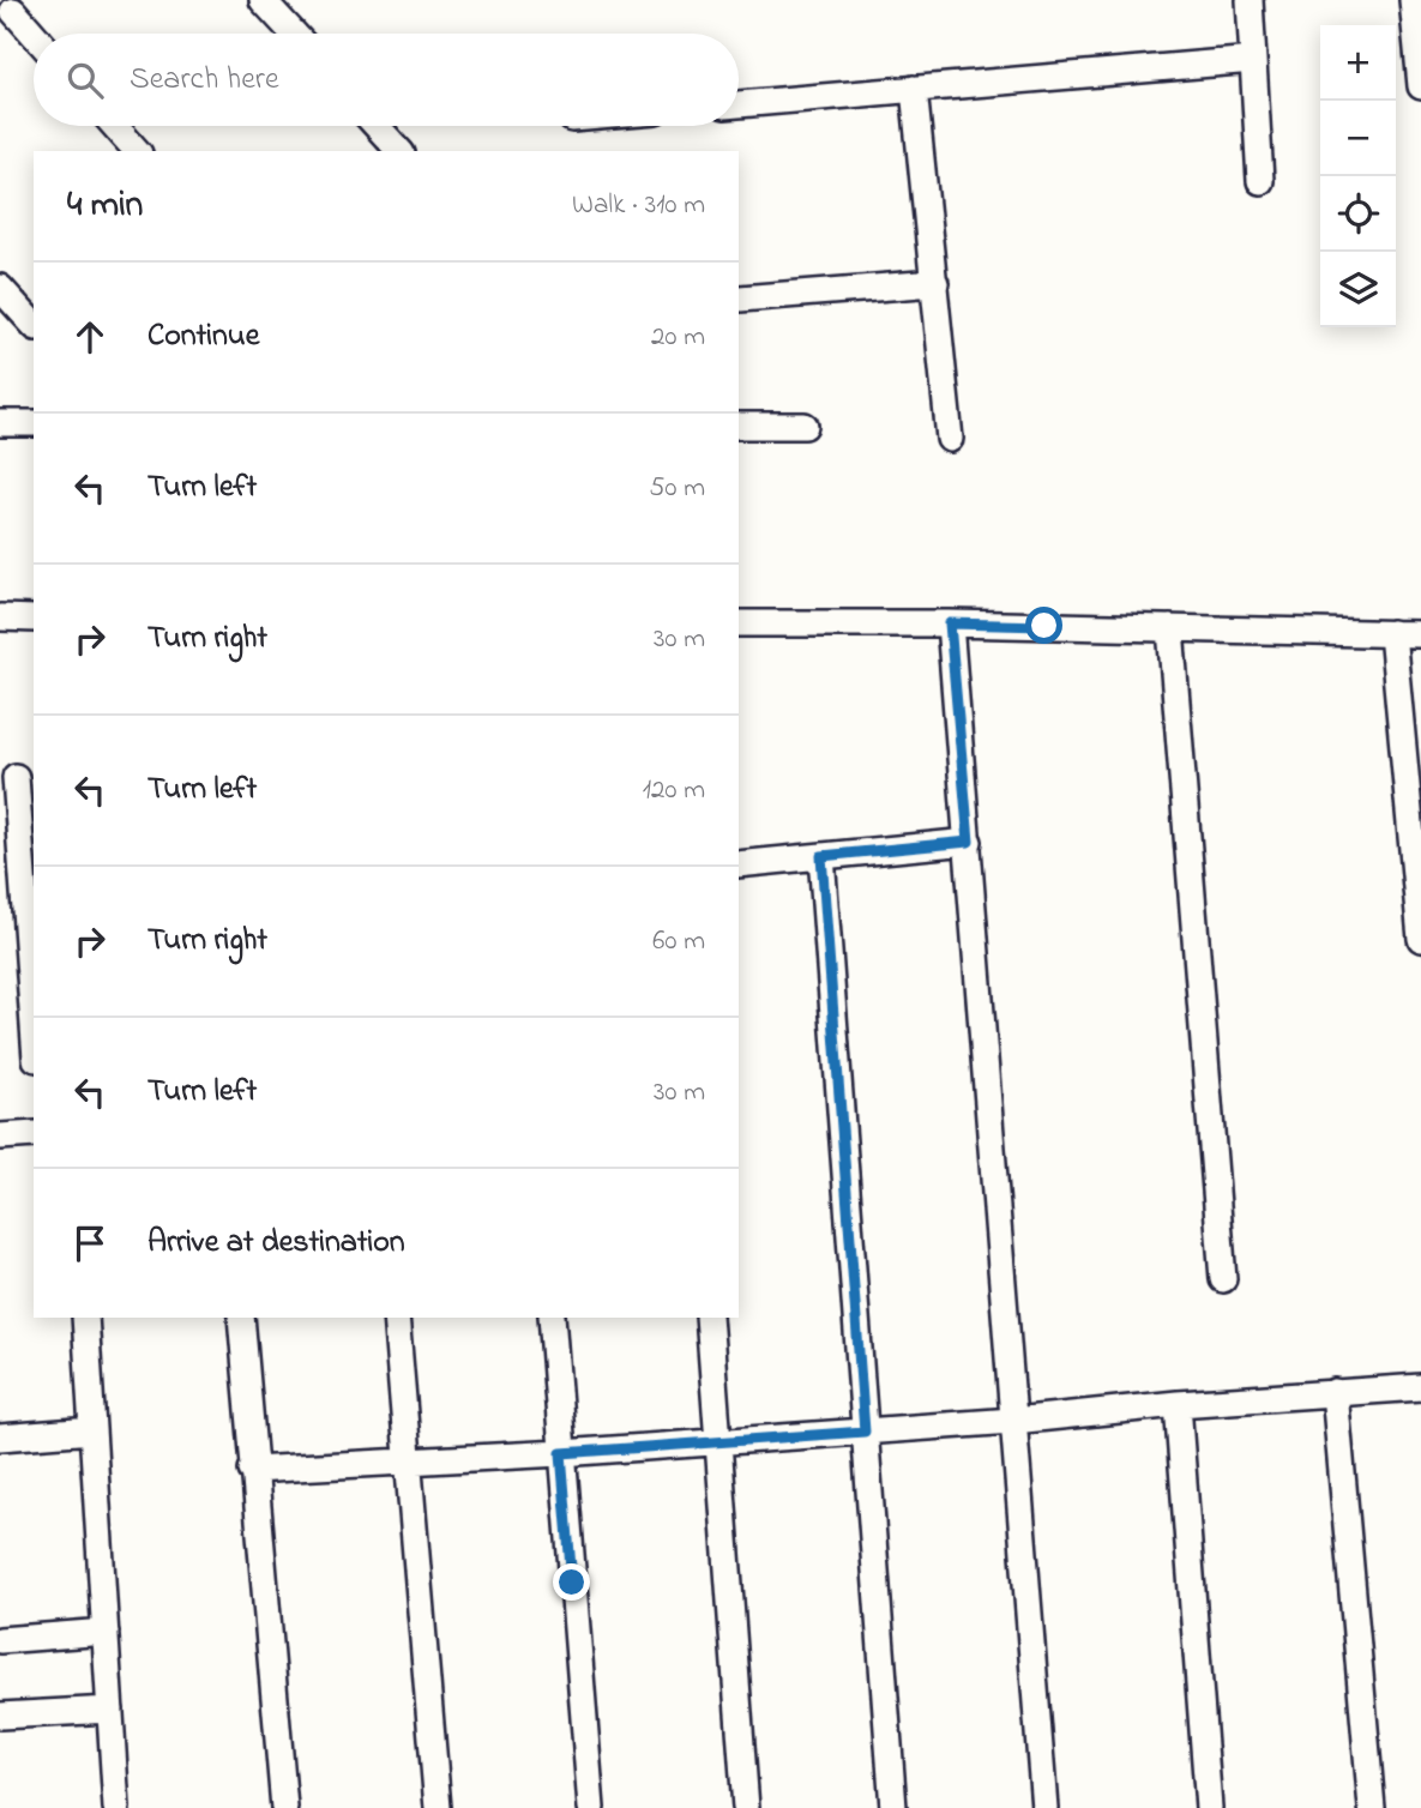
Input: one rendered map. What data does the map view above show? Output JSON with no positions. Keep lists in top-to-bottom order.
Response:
{
  "page": {
    "map_buttons": ["+", "−"],
    "search": "Search here",
    "heading": ["4 min", "Walk · 310 m"],
    "list": [
      ["Continue", "20 m"],
      ["Turn left", "50 m"],
      ["Turn right", "30 m"],
      ["Turn left", "120 m"],
      ["Turn right", "60 m"],
      ["Turn left", "30 m"],
      "Arrive at destination"
    ]
  }
}
